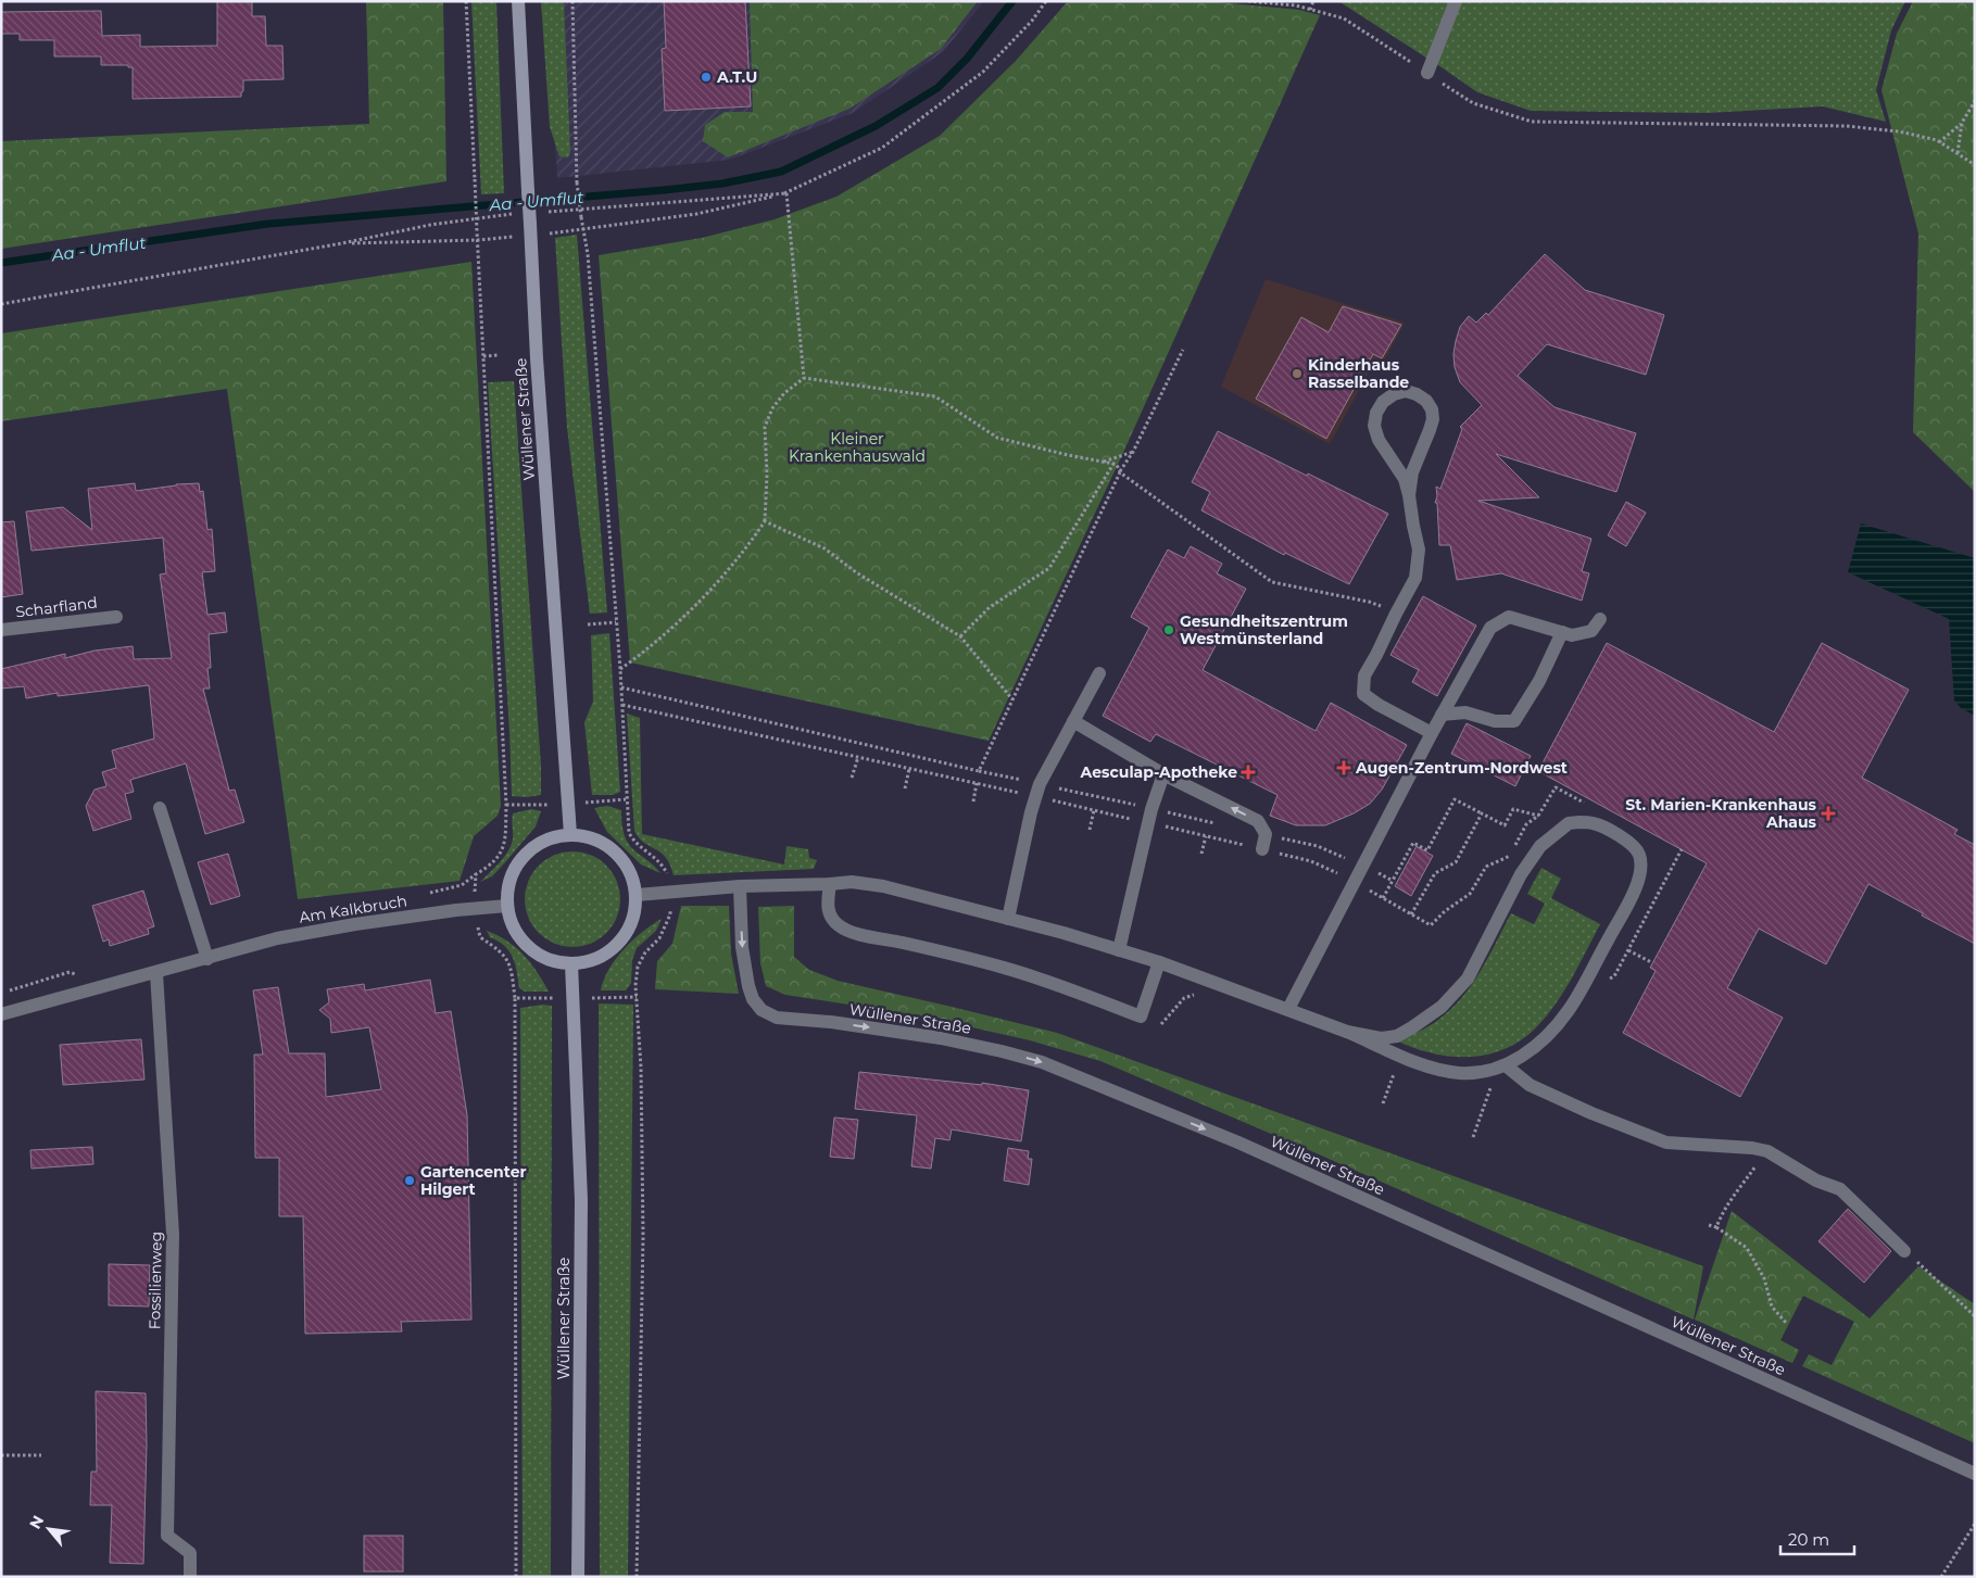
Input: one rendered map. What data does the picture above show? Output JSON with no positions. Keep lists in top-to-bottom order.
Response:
{
  "streets": {
    "main road": ["Wüllener Straße"],
    "street": ["Scharfland", "Am Kalkbruch", "Fossilienweg"]
  },
  "crossings": [
    ["Wüllener Straße", "Am Kalkbruch"],
    ["Am Kalkbruch", "Fossilienweg"]
  ],
  "one_way": ["Wüllener Straße"],
  "water": ["Aa - Umflut"],
  "parks": ["Kleiner Krankenhauswald"],
  "places": {
    "other": [
      "A.T.U",
      "Kinderhaus Rasselbande",
      "Gesundheitszentrum Westmünsterland",
      "Gartencenter Hilgert"
    ],
    "health": ["Augen-Zentrum-Nordwest", "Aesculap-Apotheke", "St. Marien-Krankenhaus Ahaus"]
  },
  "scale_bar": "20 m",
  "north": "top left"
}
